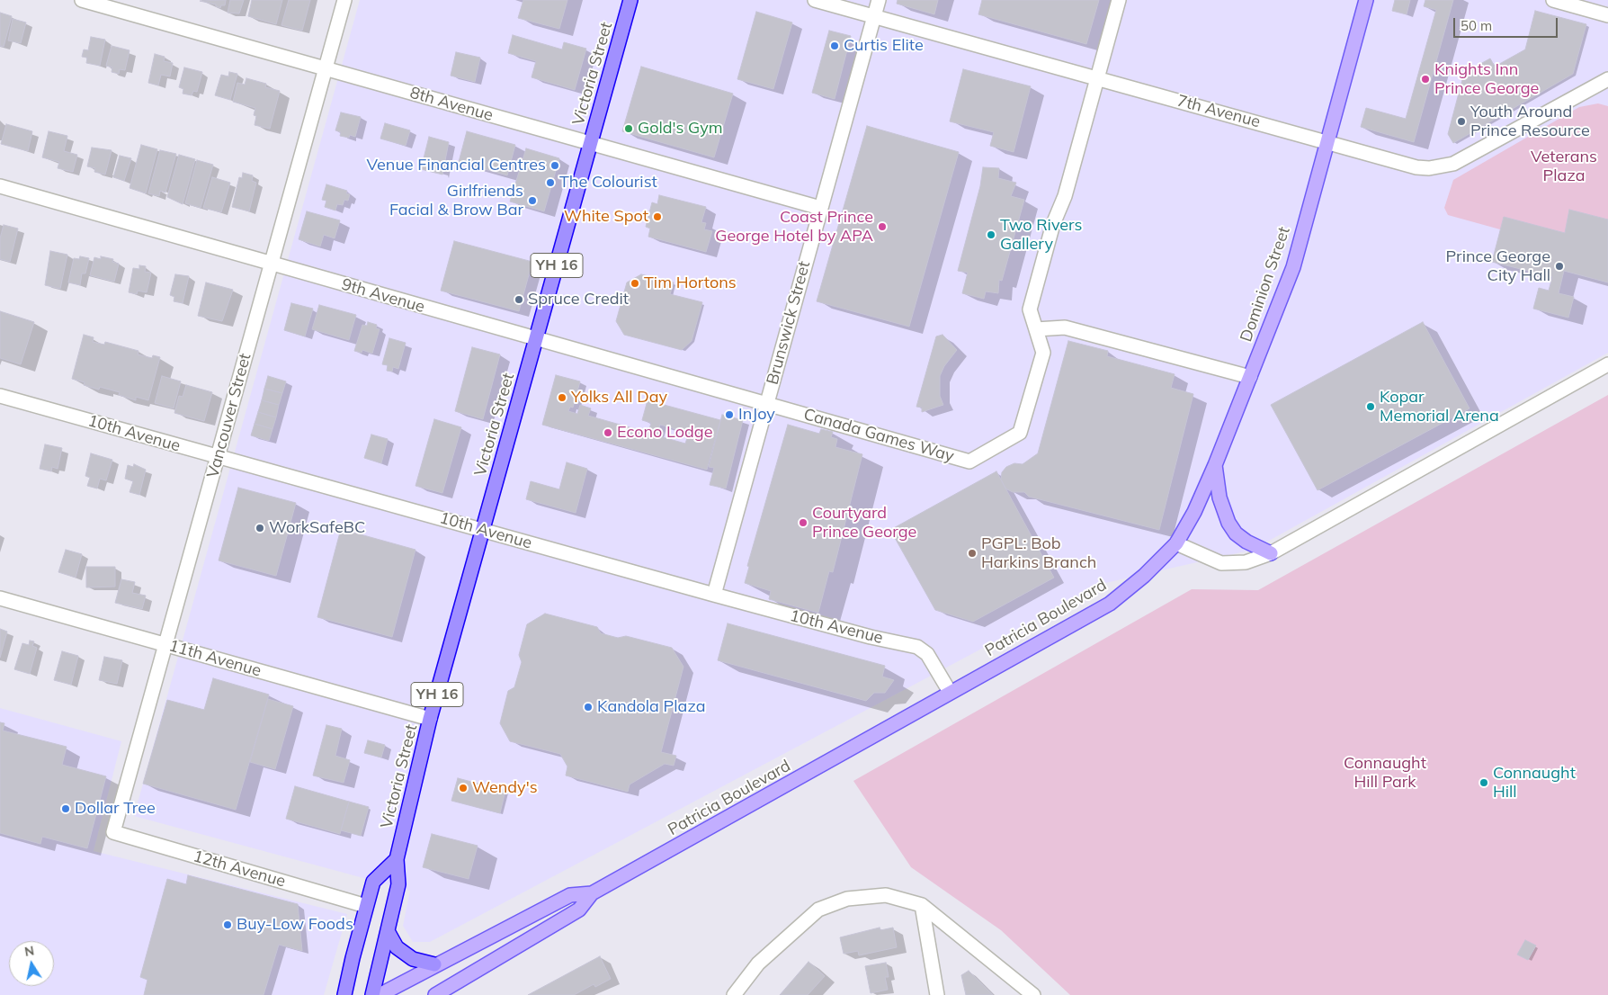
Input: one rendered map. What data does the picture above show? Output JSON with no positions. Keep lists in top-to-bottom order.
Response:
{
  "streets": {
    "highway": ["Victoria Street", "YH 16"],
    "main road": ["Dominion Street", "Patricia Boulevard"],
    "street": [
      "8th Avenue",
      "7th Avenue",
      "9th Avenue",
      "Brunswick Street",
      "Vancouver Street",
      "10th Avenue",
      "Canada Games Way",
      "11th Avenue",
      "12th Avenue"
    ]
  },
  "crossings": [
    ["Victoria Street", "8th Avenue"],
    ["Victoria Street", "9th Avenue"],
    ["Victoria Street", "10th Avenue"],
    ["Victoria Street", "11th Avenue"],
    ["8th Avenue", "Brunswick Street"],
    ["8th Avenue", "Vancouver Street"],
    ["7th Avenue", "Dominion Street"],
    ["7th Avenue", "Brunswick Street"],
    ["7th Avenue", "Canada Games Way"],
    ["Dominion Street", "Patricia Boulevard"],
    ["9th Avenue", "Brunswick Street"],
    ["9th Avenue", "Vancouver Street"],
    ["9th Avenue", "Canada Games Way"],
    ["Brunswick Street", "10th Avenue"],
    ["Brunswick Street", "Canada Games Way"],
    ["Vancouver Street", "10th Avenue"],
    ["Vancouver Street", "11th Avenue"],
    ["Vancouver Street", "12th Avenue"],
    ["10th Avenue", "Patricia Boulevard"]
  ],
  "parks": ["Veterans Plaza", "Connaught Hill Park"],
  "places": [
    "Curtis Elite",
    "Knights Inn Prince George",
    "Youth Around Prince Resource",
    "Gold's Gym",
    "Venue Financial Centres",
    "The Colourist",
    "Girlfriends Facial & Brow Bar",
    "White Spot",
    "Coast Prince George Hotel by APA",
    "Two Rivers Gallery",
    "Prince George City Hall",
    "Tim Hortons",
    "Spruce Credit",
    "Yolks All Day",
    "Kopar Memorial Arena",
    "InJoy",
    "Econo Lodge",
    "Courtyard Prince George",
    "WorkSafeBC",
    "PGPL: Bob Harkins Branch",
    "Kandola Plaza",
    "Connaught Hill",
    "Wendy's",
    "Dollar Tree",
    "Buy-Low Foods"
  ],
  "scale_bar": "50 m",
  "north": "top"
}
